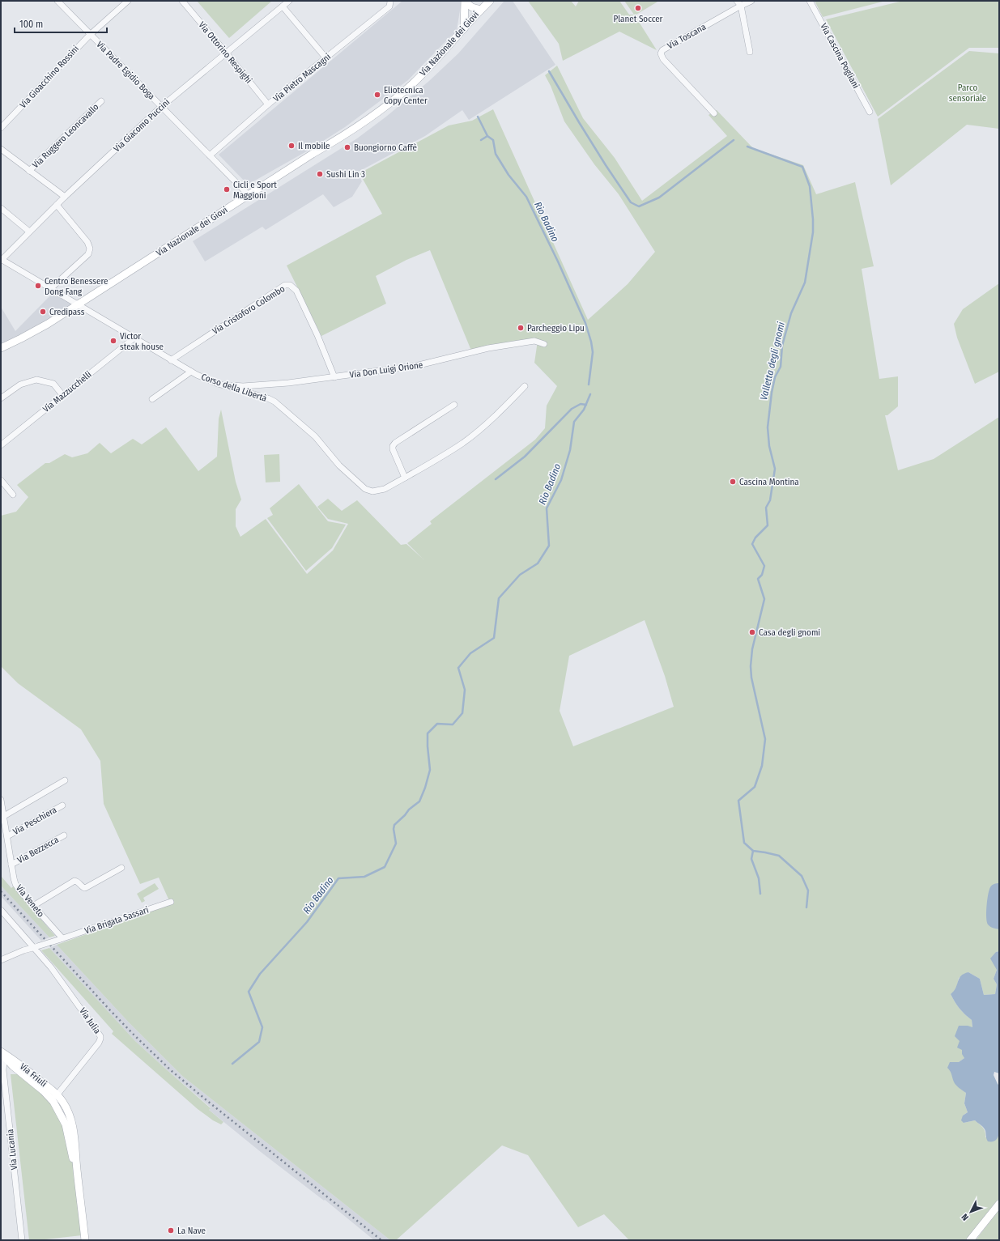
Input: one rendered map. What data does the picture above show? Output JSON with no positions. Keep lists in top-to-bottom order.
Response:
{
  "streets": {
    "main road": ["Via Nazionale dei Giovi", "Via Friuli"],
    "street": [
      "Via Toscana",
      "Via Ottorino Respighi",
      "Via Cascina Pogliani",
      "Via Padre Egidio Boga",
      "Via Gioacchino Rossini",
      "Via Pietro Mascagni",
      "Via Giacomo Puccini",
      "Via Ruggero Leoncavallo",
      "Via Cristoforo Colombo",
      "Via Don Luigi Orione",
      "Corso della Libertà",
      "Via Mazzucchelli",
      "Via Peschiera",
      "Via Bezzecca",
      "Via Veneto",
      "Via Brigata Sassari",
      "Via Julia",
      "Via Lucania"
    ]
  },
  "crossings": [
    ["Via Nazionale dei Giovi", "Via Padre Egidio Boga"],
    ["Via Nazionale dei Giovi", "Corso della Libertà"],
    ["Via Ottorino Respighi", "Via Pietro Mascagni"],
    ["Via Ottorino Respighi", "Via Giacomo Puccini"],
    ["Via Padre Egidio Boga", "Via Gioacchino Rossini"],
    ["Via Padre Egidio Boga", "Via Pietro Mascagni"],
    ["Via Padre Egidio Boga", "Via Giacomo Puccini"],
    ["Via Giacomo Puccini", "Corso della Libertà"],
    ["Via Cristoforo Colombo", "Via Don Luigi Orione"],
    ["Via Cristoforo Colombo", "Corso della Libertà"],
    ["Via Don Luigi Orione", "Corso della Libertà"],
    ["Corso della Libertà", "Via Mazzucchelli"],
    ["Via Peschiera", "Via Veneto"],
    ["Via Bezzecca", "Via Veneto"],
    ["Via Veneto", "Via Brigata Sassari"],
    ["Via Julia", "Via Friuli"],
    ["Via Friuli", "Via Lucania"]
  ],
  "water": ["Rio Badino", "Valletta degli gnomi"],
  "parks": ["Parco sensoriale"],
  "places": [
    "Planet Soccer",
    "Eliotecnica Copy Center",
    "Il mobile",
    "Buongiorno Caffè",
    "Sushi Lin 3",
    "Cicli e Sport Maggioni",
    "Centro Benessere Dong Fang",
    "Credipass",
    "Parcheggio Lipu",
    "Victor steak house",
    "Cascina Montina",
    "Casa degli gnomi",
    "La Nave"
  ],
  "scale_bar": "100 m",
  "north": "bottom left"
}
